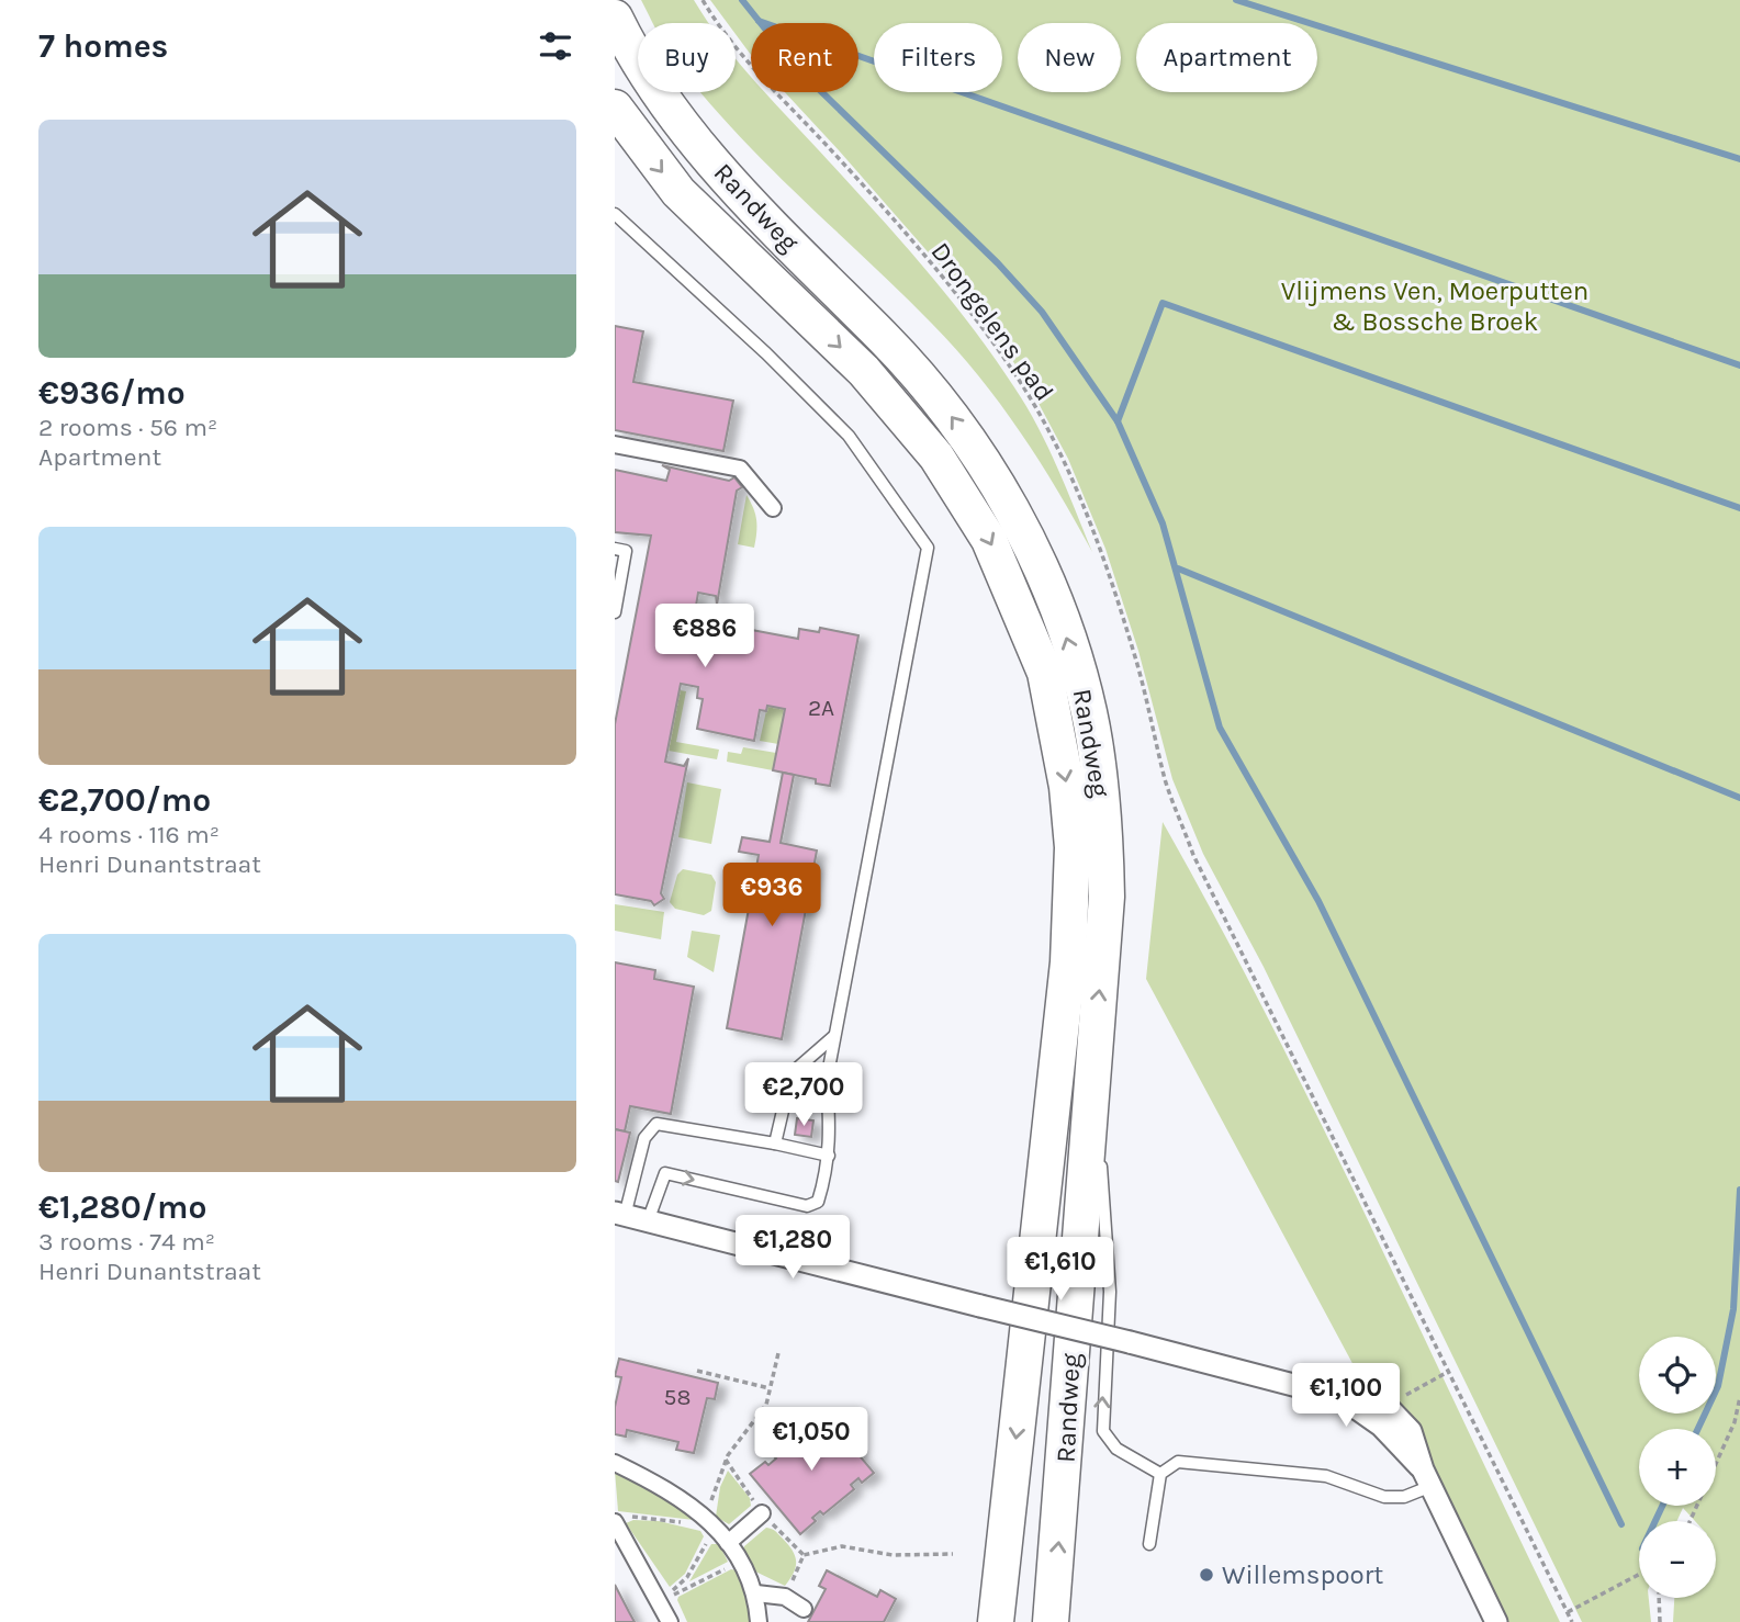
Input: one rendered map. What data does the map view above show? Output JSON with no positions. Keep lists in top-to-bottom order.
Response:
{
  "streets": {
    "main road": ["Randweg"],
    "path": ["Drongelens pad"]
  },
  "parks": ["Vlijmens Ven, Moerputten & Bossche Broek"],
  "places": ["Willemspoort"],
  "house_numbers": ["2A", "58"],
  "page": {
    "heading": "7 homes",
    "chip": [
      "Buy",
      "Rent",
      "Filters",
      "New",
      "Apartment"
    ],
    "list": [
      {
        "name": "€936/mo",
        "note": "2 rooms · 56 m² · Apartment"
      },
      {
        "name": "€2,700/mo",
        "note": "4 rooms · 116 m² · Henri Dunantstraat"
      },
      {
        "name": "€1,280/mo",
        "note": "3 rooms · 74 m² · Henri Dunantstraat"
      }
    ],
    "price": [
      "€886",
      "€936",
      "€2,700",
      "€1,280",
      "€1,610",
      "€1,100",
      "€1,050"
    ],
    "map_buttons": ["+", "−"]
  }
}
